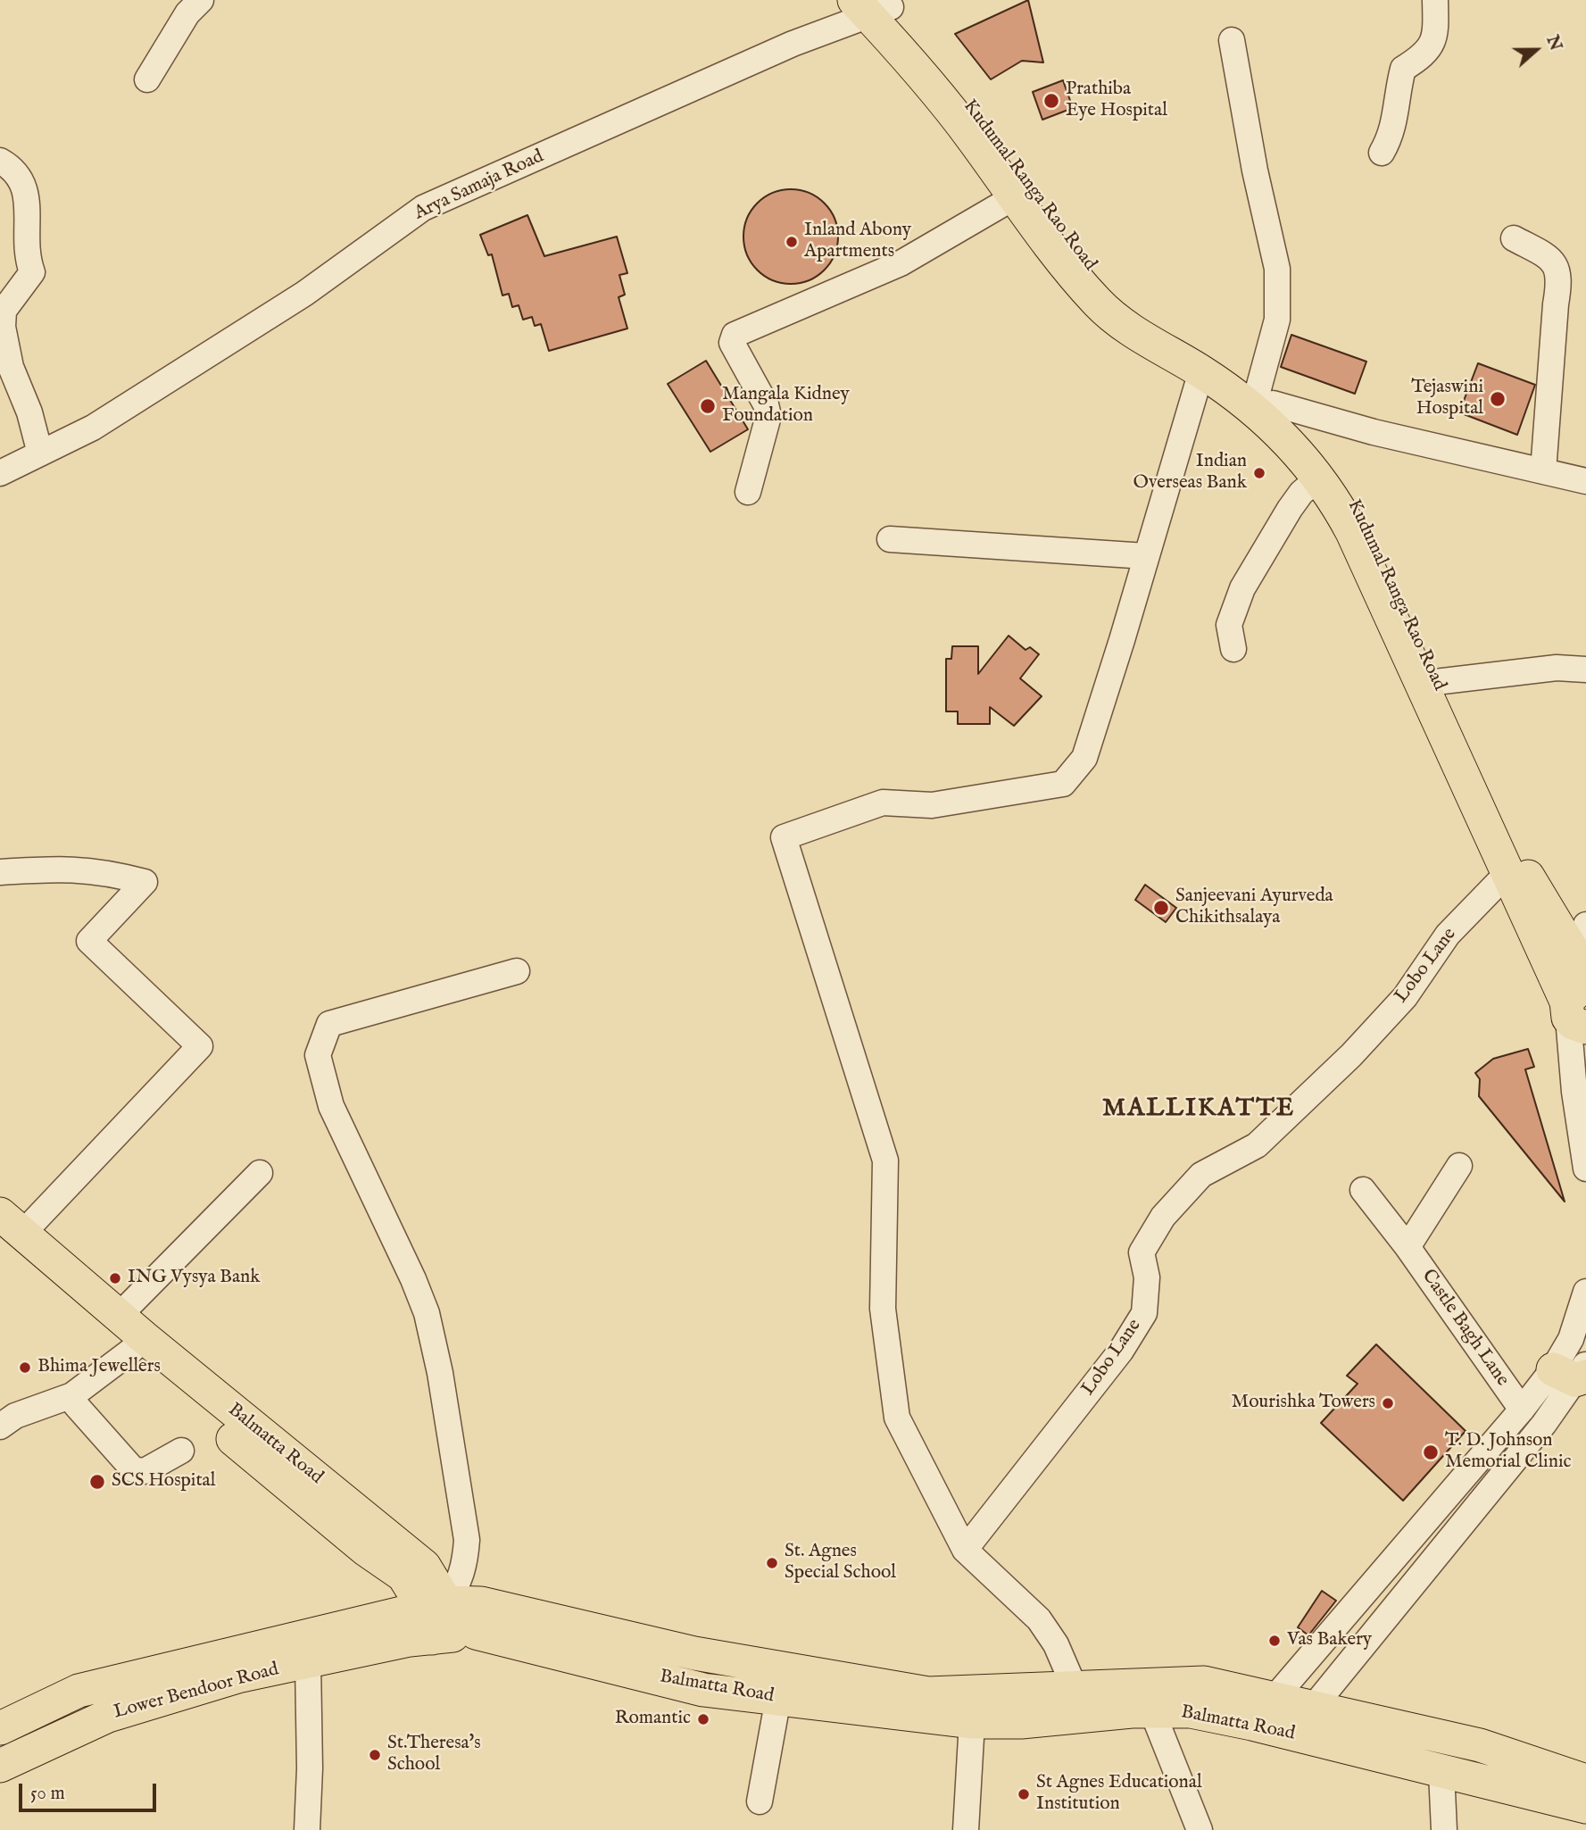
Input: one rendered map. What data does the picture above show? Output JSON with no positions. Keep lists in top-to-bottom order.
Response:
{
  "streets": {
    "main road": ["Kudumal Ranga Rao Road", "Balmatta Road", "Lower Bendoor Road"],
    "street": ["Arya Samaja Road", "Lobo Lane", "Castle Bagh Lane"]
  },
  "crossings": [
    ["Arya Samaja Road", "Kudumal Ranga Rao Road"],
    ["Balmatta Road", "Lower Bendoor Road"]
  ],
  "districts": ["MALLIKATTE"],
  "places": [
    "Prathiba Eye Hospital",
    "Inland Abony Apartments",
    "Tejaswini Hospital",
    "Mangala Kidney Foundation",
    "Indian Overseas Bank",
    "Sanjeevani Ayurveda Chikithsalaya",
    "ING Vysya Bank",
    "Bhima Jewellers",
    "Mourishka Towers",
    "T. D. Johnson Memorial Clinic",
    "SCS Hospital",
    "St. Agnes Special School",
    "Vas Bakery",
    "Romantic",
    "St.Theresa's School",
    "St Agnes Educational Institution"
  ],
  "scale_bar": "50 m",
  "north": "right"
}
